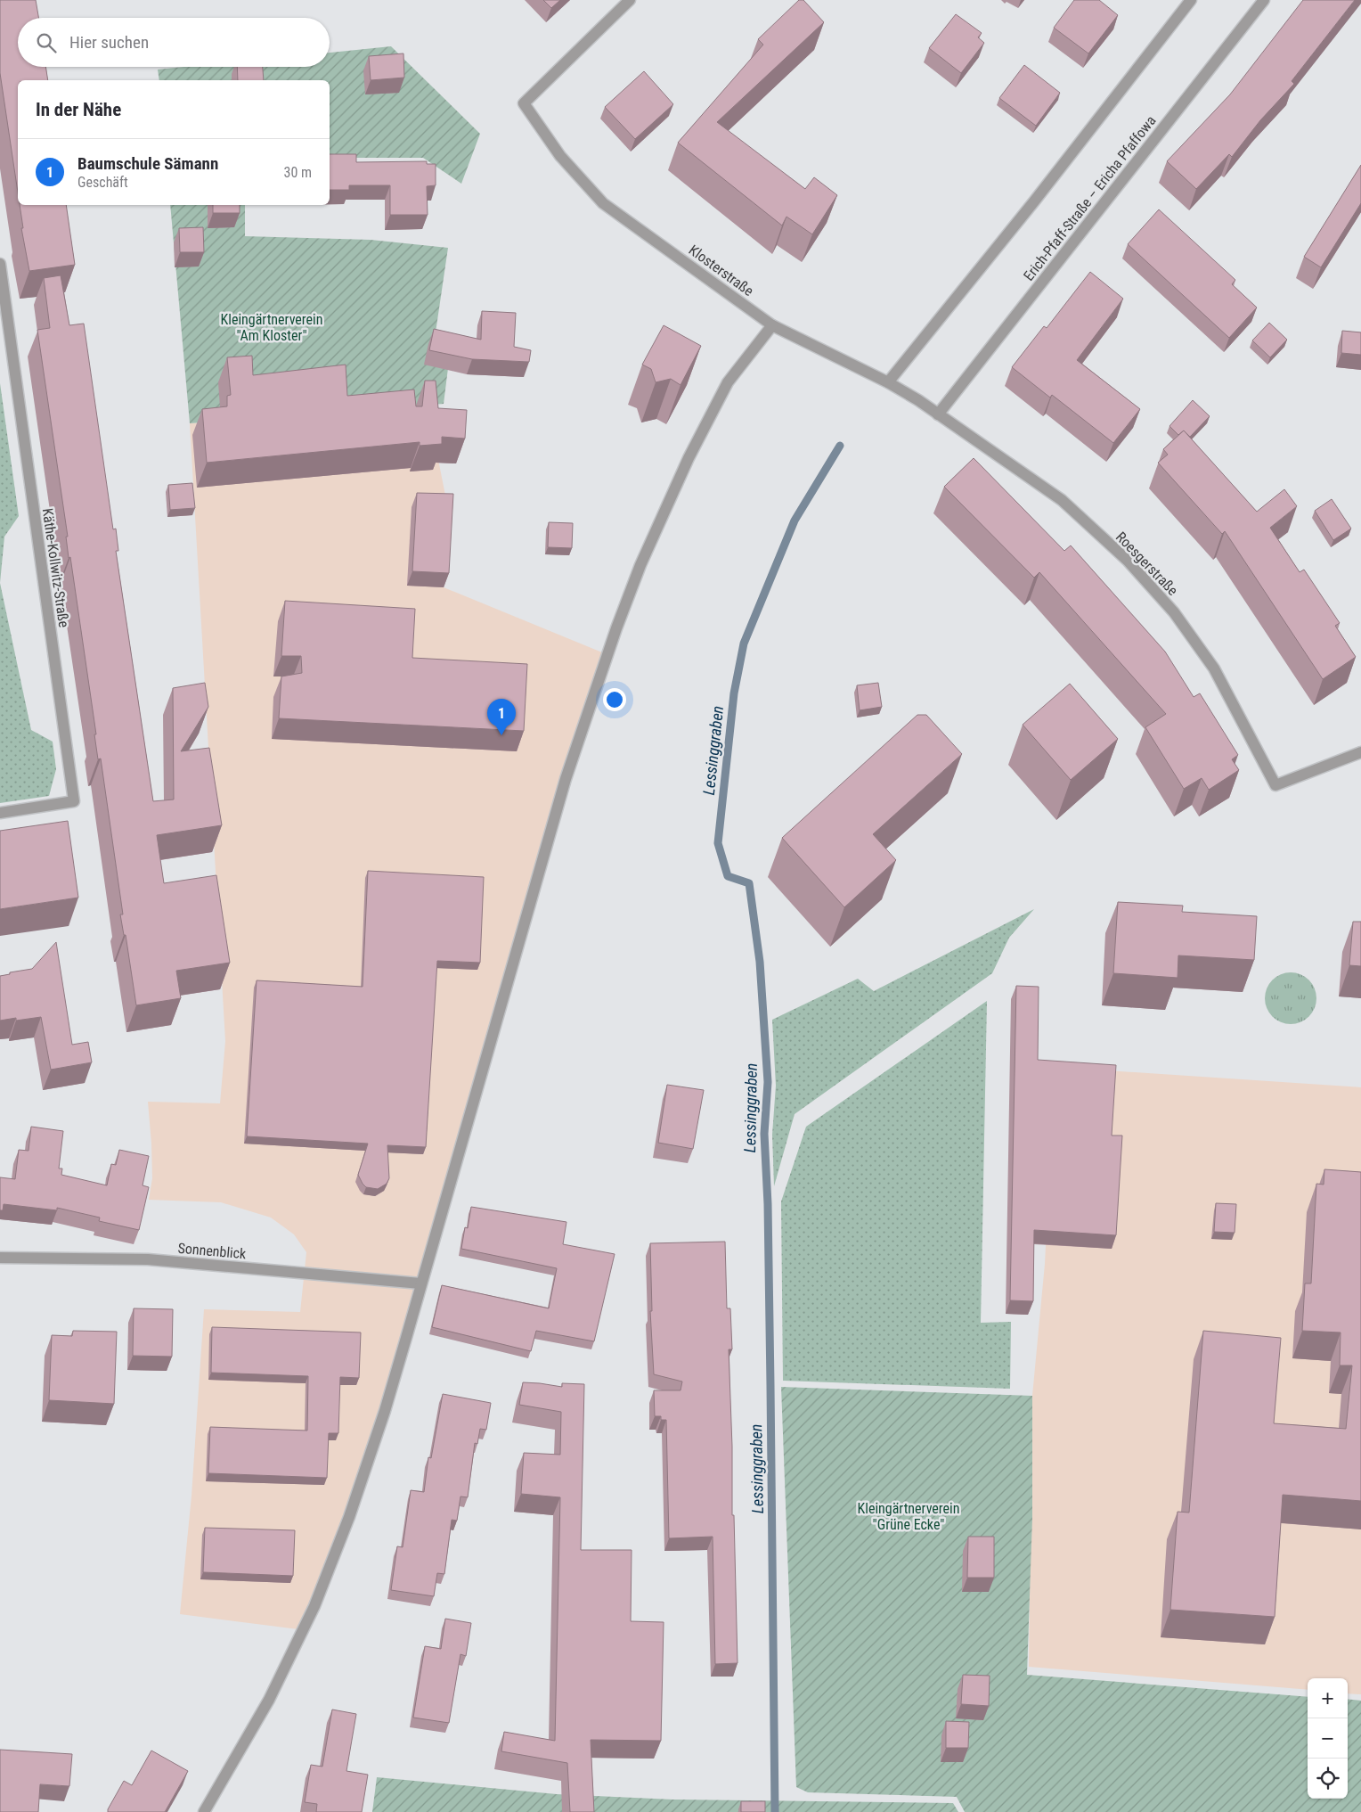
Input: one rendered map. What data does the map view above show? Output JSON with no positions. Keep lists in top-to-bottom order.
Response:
{
  "streets": {
    "street": [
      "Erich-Pfaff-Straße – Ericha Pfaffowa",
      "Klosterstraße",
      "Roesgerstraße",
      "Käthe-Kollwitz-Straße",
      "Sonnenblick"
    ]
  },
  "crossings": [
    ["Erich-Pfaff-Straße – Ericha Pfaffowa", "Klosterstraße"],
    ["Erich-Pfaff-Straße – Ericha Pfaffowa", "Roesgerstraße"],
    ["Klosterstraße", "Roesgerstraße"]
  ],
  "water": ["Lessinggraben"],
  "parks": ["Kleingärtnerverein \"Am Kloster\"", "Kleingärtnerverein \"Grüne Ecke\""],
  "page": {
    "search": "Hier suchen",
    "heading": "In der Nähe",
    "list": [
      {
        "mark": "1",
        "name": "Baumschule Sämann",
        "note": "Geschäft",
        "value": "30 m"
      }
    ],
    "pins": "1",
    "map_buttons": ["+", "−"]
  }
}
